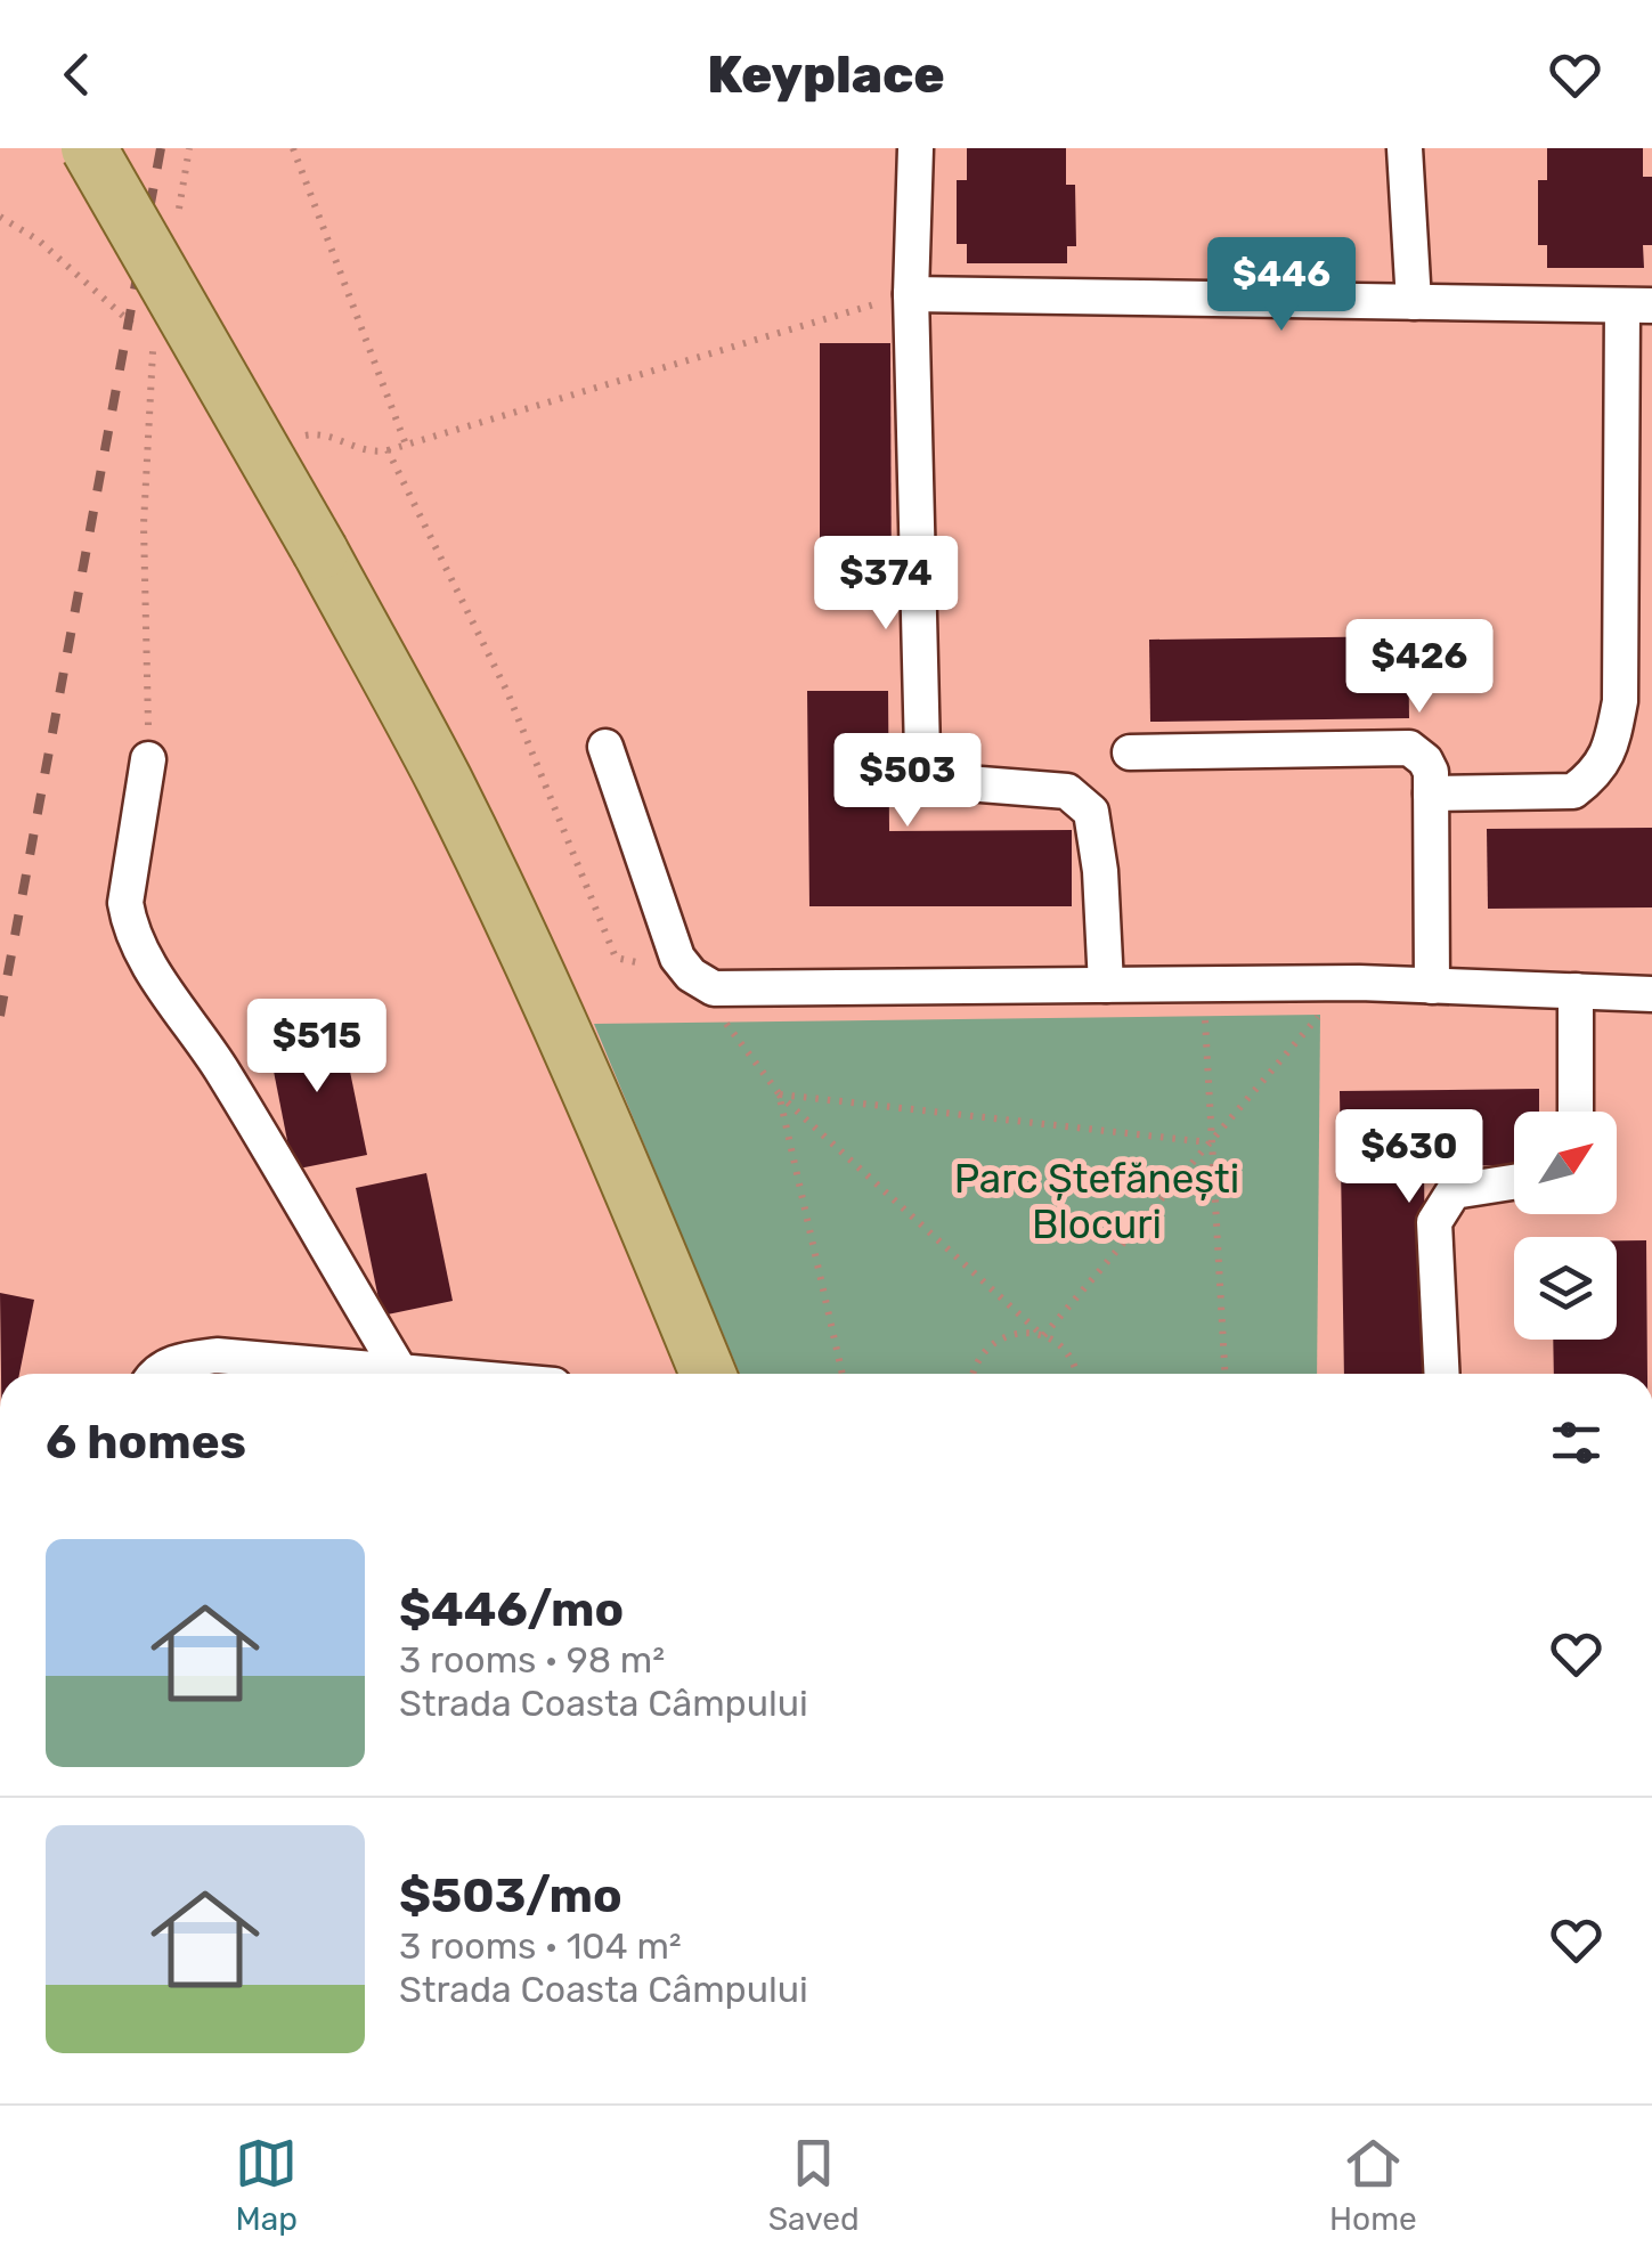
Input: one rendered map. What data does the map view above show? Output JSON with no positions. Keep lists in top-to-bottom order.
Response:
{
  "parks": ["Parc Ștefănești Blocuri"],
  "north": "top right",
  "page": {
    "header": "Keyplace",
    "price": [
      "$446",
      "$374",
      "$426",
      "$503",
      "$515",
      "$630"
    ],
    "heading": "6 homes",
    "list": [
      {
        "name": "$446/mo",
        "note": "3 rooms · 98 m² · Strada Coasta Câmpului"
      },
      {
        "name": "$503/mo",
        "note": "3 rooms · 104 m² · Strada Coasta Câmpului"
      }
    ],
    "tabs": ["Map", "Saved", "Home"]
  }
}
